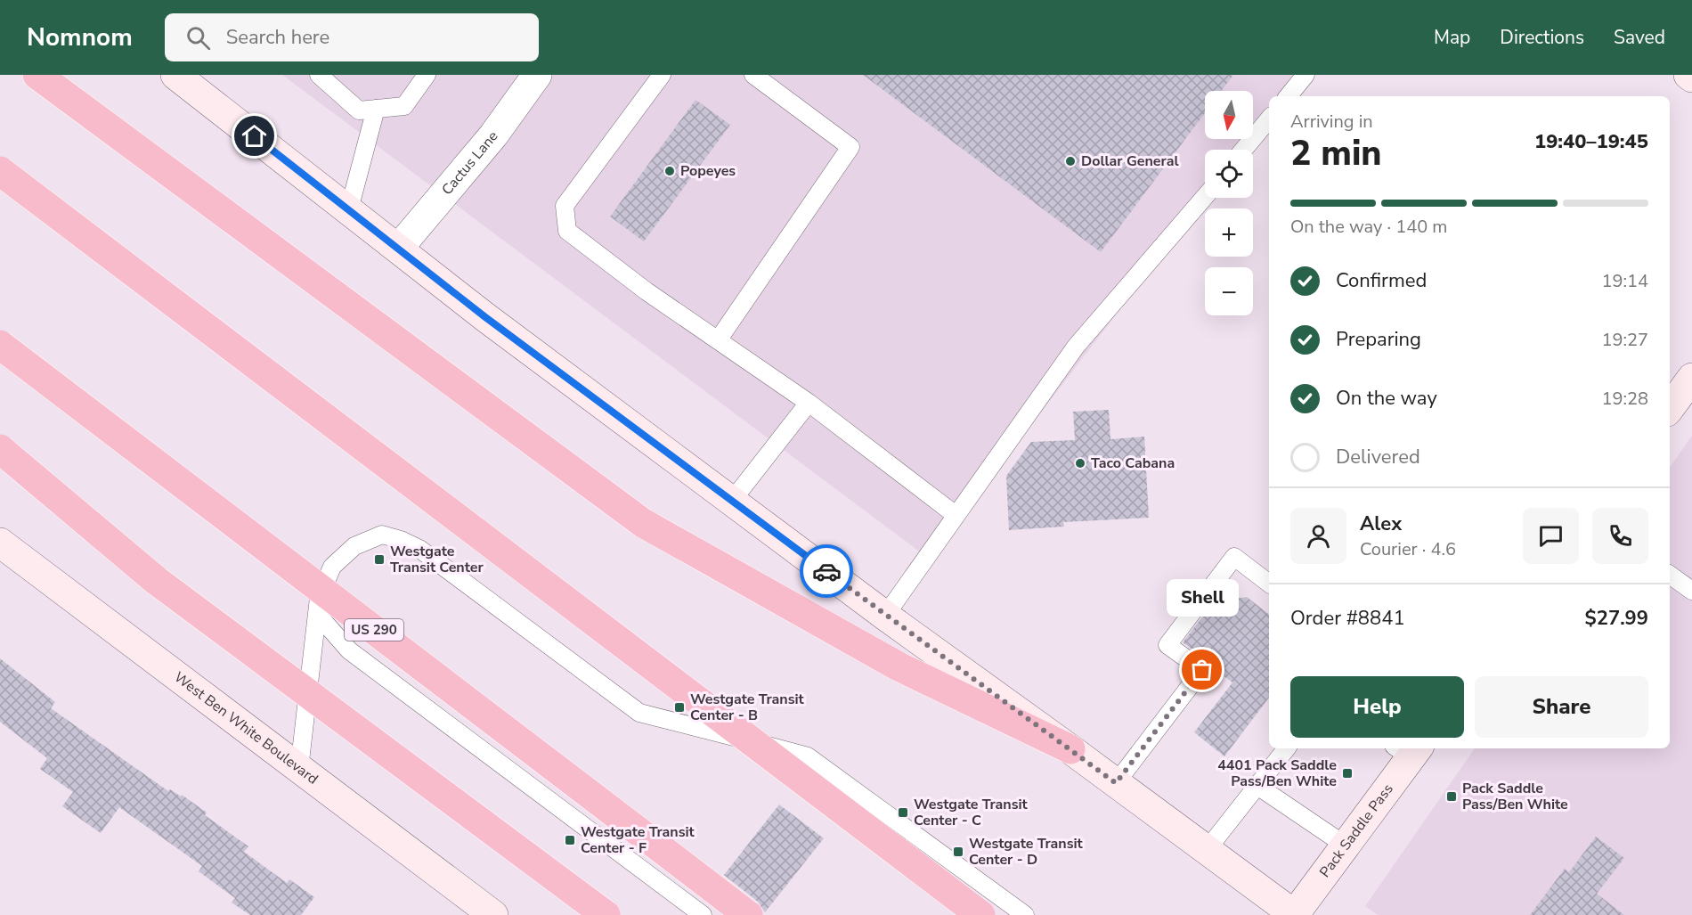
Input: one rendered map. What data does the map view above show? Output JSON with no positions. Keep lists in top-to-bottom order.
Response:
{
  "streets": {
    "highway": ["US 290"],
    "main road": ["West Ben White Boulevard", "Pack Saddle Pass"],
    "street": ["Cactus Lane"]
  },
  "places": {
    "other": [
      "Dollar General",
      "Popeyes",
      "Taco Cabana",
      "Shell"
    ],
    "transit": [
      "Westgate Transit Center",
      "Westgate Transit Center - B",
      "4401 Pack Saddle Pass/Ben White",
      "Pack Saddle Pass/Ben White",
      "Westgate Transit Center - C",
      "Westgate Transit Center - F",
      "Westgate Transit Center - D"
    ]
  },
  "north": "bottom",
  "page": {
    "header": "Nomnom",
    "search": "Search here",
    "nav": ["Map", "Directions", "Saved"],
    "map_buttons": ["+", "−"],
    "heading": ["2 min", "Arriving in", "19:40–19:45"],
    "panel": [
      "Alex",
      "Courier · 4.6",
      "Order #8841",
      "$27.99"
    ],
    "bar": "On the way · 140 m",
    "list": [
      ["Confirmed", "19:14"],
      ["Preparing", "19:27"],
      ["On the way", "19:28"],
      "Delivered"
    ],
    "bubble": "Shell",
    "buttons": ["Help", "Share"]
  }
}
